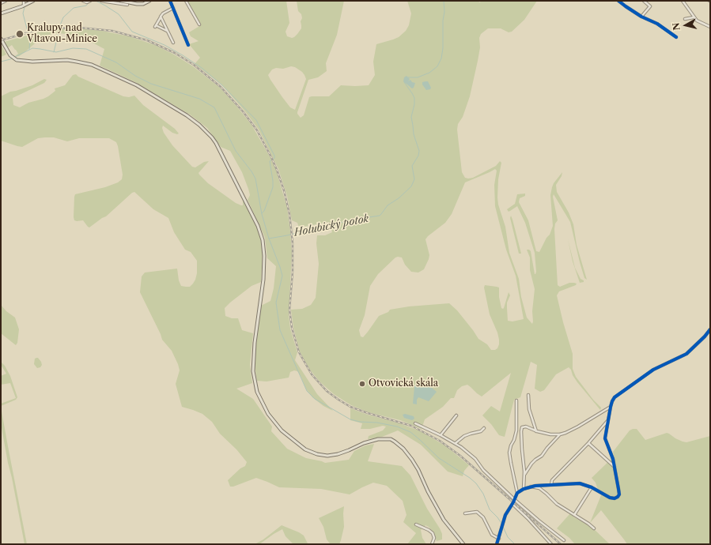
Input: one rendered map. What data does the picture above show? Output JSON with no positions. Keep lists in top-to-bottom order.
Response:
{
  "water": ["Holubický potok"],
  "places": ["Kralupy nad Vltavou-Minice", "Otvovická skála"],
  "north": "left"
}
